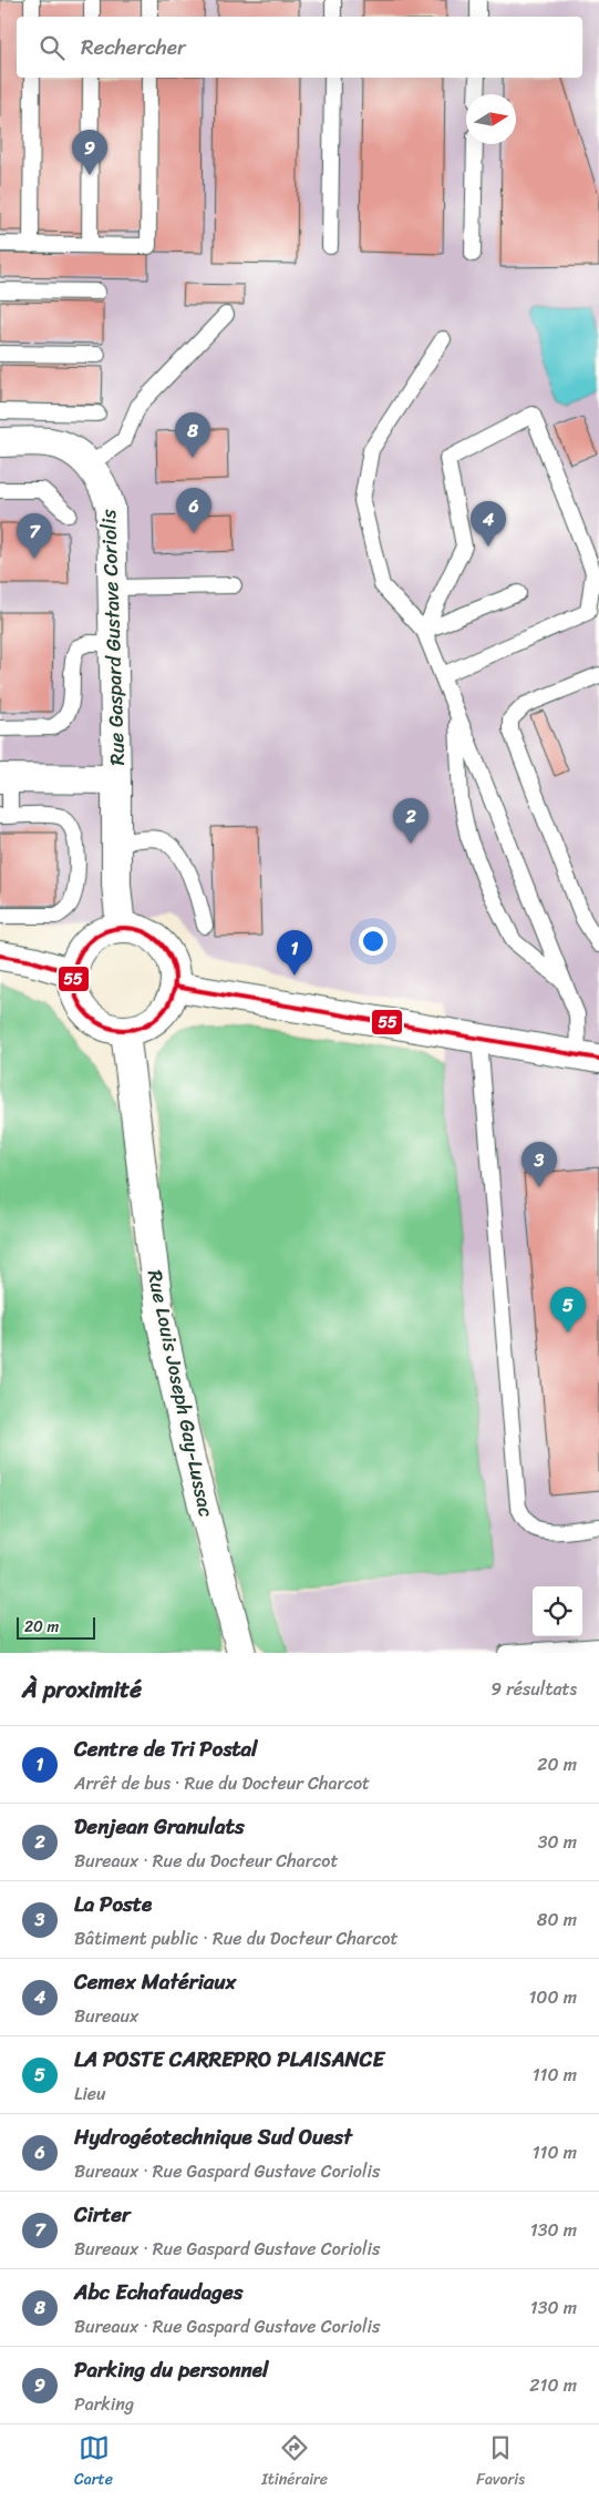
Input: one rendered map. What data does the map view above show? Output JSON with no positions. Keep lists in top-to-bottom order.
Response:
{
  "streets": {
    "street": ["Rue Gaspard Gustave Coriolis", "Rue Louis Joseph Gay-Lussac"]
  },
  "crossings": [
    ["Rue Gaspard Gustave Coriolis", "Rue Louis Joseph Gay-Lussac"]
  ],
  "lines": ["transit line 55"],
  "scale_bar": "20 m",
  "north": "right",
  "page": {
    "search": "Rechercher",
    "pins": [
      "9",
      "8",
      "6",
      "4",
      "7",
      "2",
      "1",
      "3",
      "5"
    ],
    "scale": "20 m",
    "heading": ["À proximité", "9 résultats"],
    "list": [
      {
        "mark": "1",
        "name": "Centre de Tri Postal",
        "note": "Arrêt de bus · Rue du Docteur Charcot",
        "value": "20 m"
      },
      {
        "mark": "2",
        "name": "Denjean Granulats",
        "note": "Bureaux · Rue du Docteur Charcot",
        "value": "30 m"
      },
      {
        "mark": "3",
        "name": "La Poste",
        "note": "Bâtiment public · Rue du Docteur Charcot",
        "value": "80 m"
      },
      {
        "mark": "4",
        "name": "Cemex Matériaux",
        "note": "Bureaux",
        "value": "100 m"
      },
      {
        "mark": "5",
        "name": "LA POSTE CARREPRO PLAISANCE",
        "note": "Lieu",
        "value": "110 m"
      },
      {
        "mark": "6",
        "name": "Hydrogéotechnique Sud Ouest",
        "note": "Bureaux · Rue Gaspard Gustave Coriolis",
        "value": "110 m"
      },
      {
        "mark": "7",
        "name": "Cirter",
        "note": "Bureaux · Rue Gaspard Gustave Coriolis",
        "value": "130 m"
      },
      {
        "mark": "8",
        "name": "Abc Echafaudages",
        "note": "Bureaux · Rue Gaspard Gustave Coriolis",
        "value": "130 m"
      },
      {
        "mark": "9",
        "name": "Parking du personnel",
        "note": "Parking",
        "value": "210 m"
      }
    ],
    "nav": ["Carte", "Itinéraire", "Favoris"]
  }
}
